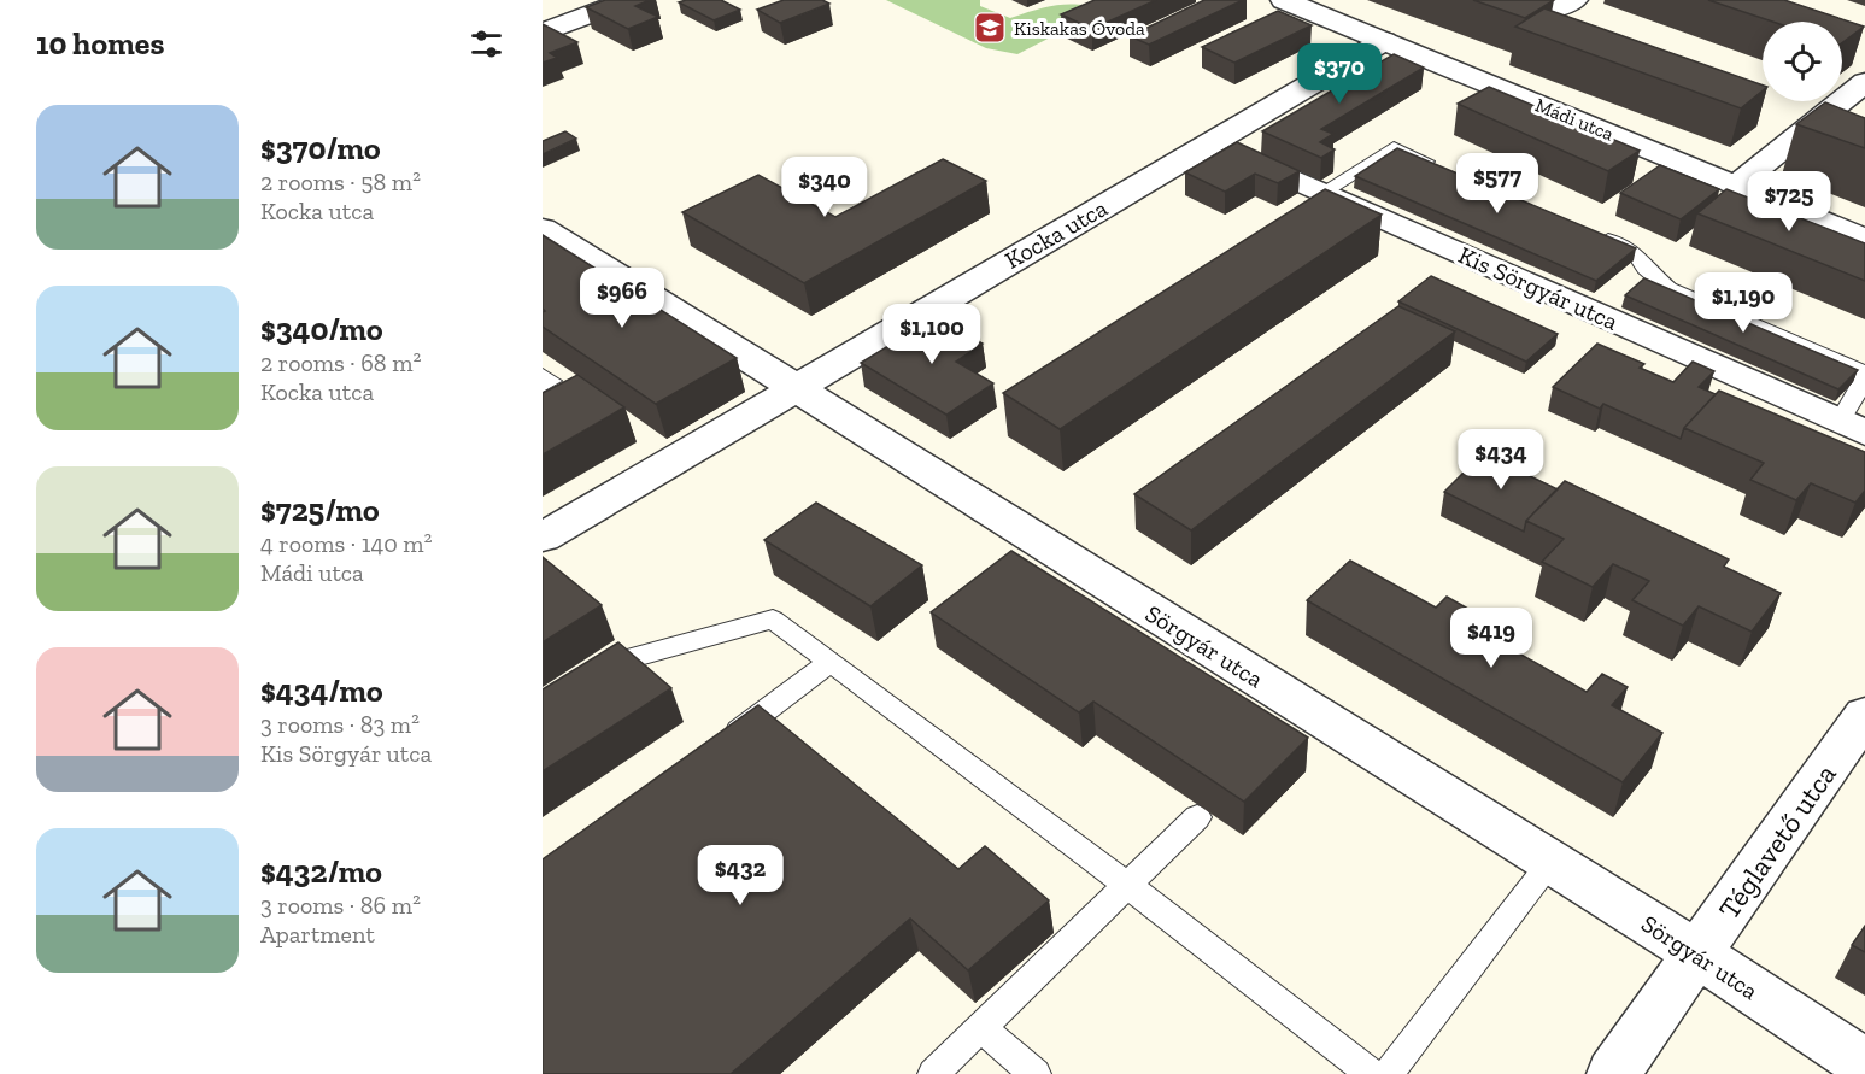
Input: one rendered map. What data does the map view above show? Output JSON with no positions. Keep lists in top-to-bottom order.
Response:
{
  "streets": {
    "street": [
      "Mádi utca",
      "Kocka utca",
      "Kis Sörgyár utca",
      "Sörgyár utca",
      "Téglavető utca"
    ]
  },
  "crossings": [
    ["Mádi utca", "Kocka utca"],
    ["Kocka utca", "Kis Sörgyár utca"],
    ["Kocka utca", "Sörgyár utca"],
    ["Sörgyár utca", "Téglavető utca"]
  ],
  "places": {
    "school or university": ["Kiskakas Óvoda"]
  },
  "page": {
    "heading": "10 homes",
    "price": [
      "$370",
      "$577",
      "$340",
      "$725",
      "$966",
      "$1,190",
      "$1,100",
      "$434",
      "$419",
      "$432"
    ],
    "list": [
      {
        "name": "$370/mo",
        "note": "2 rooms · 58 m² · Kocka utca"
      },
      {
        "name": "$340/mo",
        "note": "2 rooms · 68 m² · Kocka utca"
      },
      {
        "name": "$725/mo",
        "note": "4 rooms · 140 m² · Mádi utca"
      },
      {
        "name": "$434/mo",
        "note": "3 rooms · 83 m² · Kis Sörgyár utca"
      },
      {
        "name": "$432/mo",
        "note": "3 rooms · 86 m² · Apartment"
      }
    ]
  }
}
